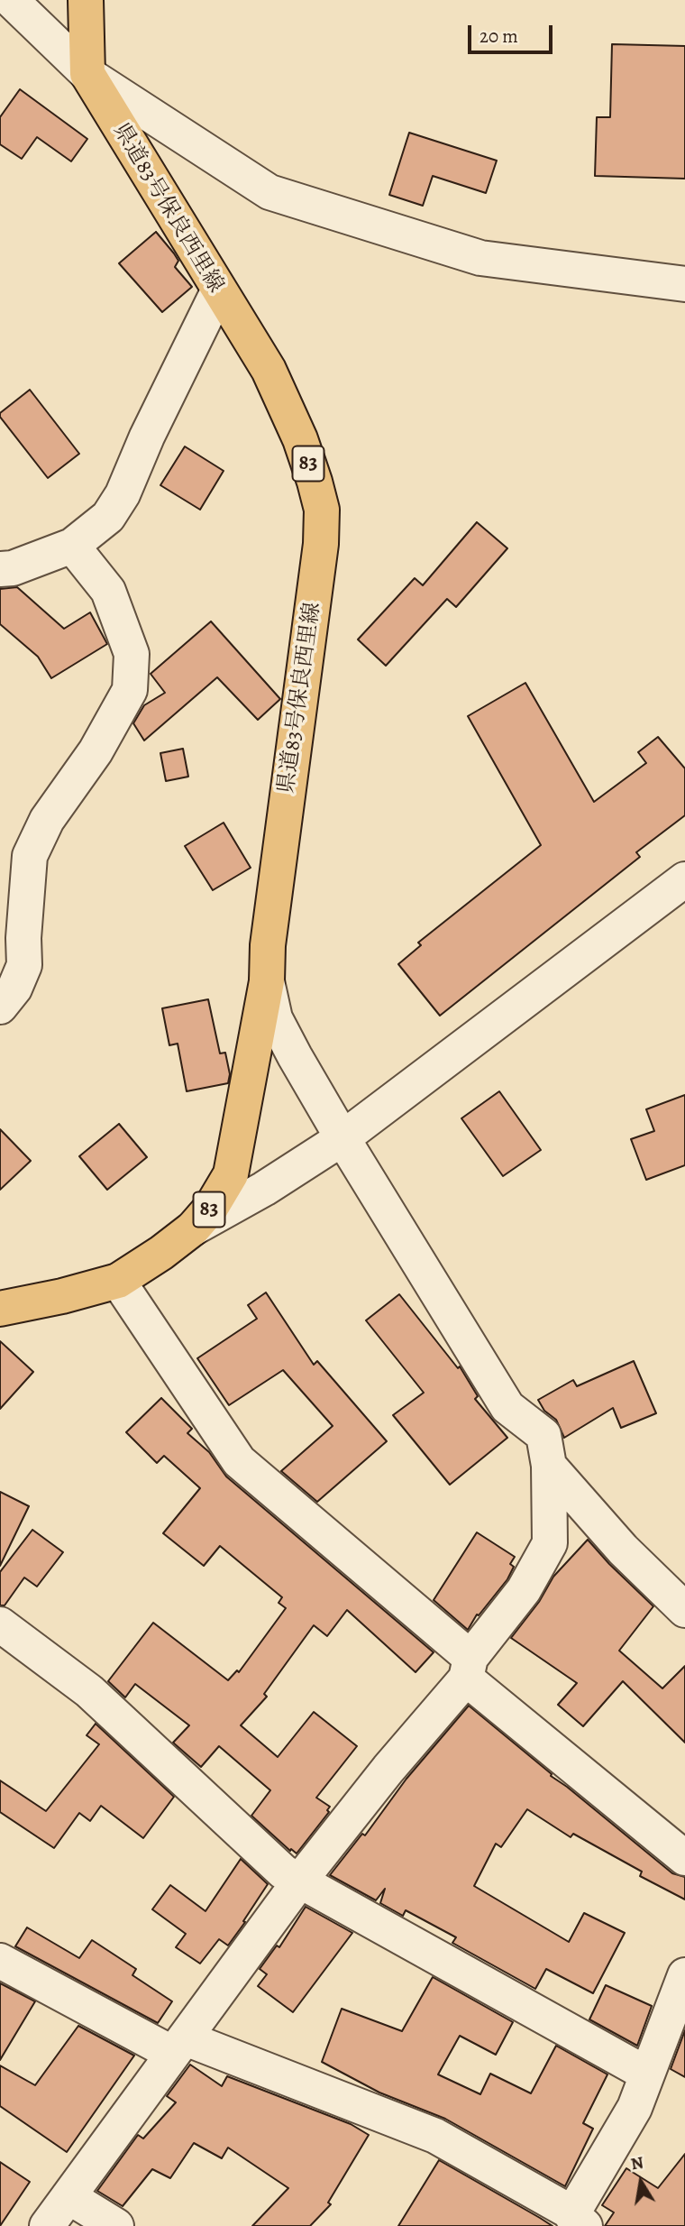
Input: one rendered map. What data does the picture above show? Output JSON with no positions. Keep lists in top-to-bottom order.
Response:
{
  "streets": {
    "main road": ["県道83号保良西里線", "83"]
  },
  "scale_bar": "20 m",
  "north": "top"
}
